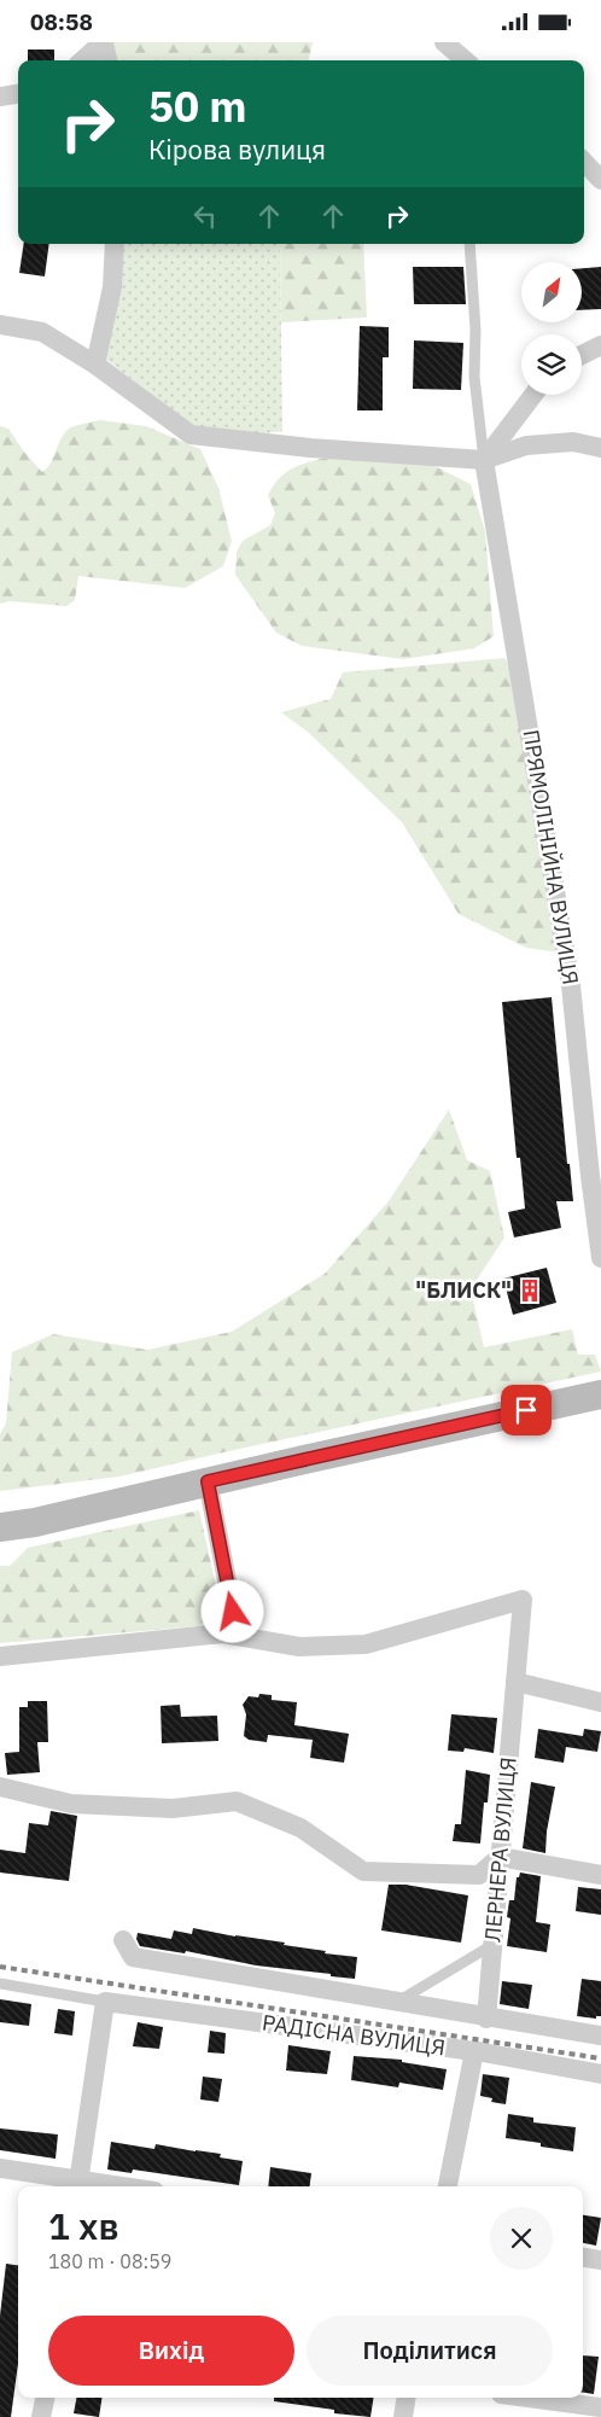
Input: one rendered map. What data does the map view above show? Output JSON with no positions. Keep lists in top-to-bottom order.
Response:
{
  "streets": {
    "street": ["ПРЯМОЛІНІЙНА ВУЛИЦЯ", "ЛЕРНЕРА ВУЛИЦЯ", "РАДІСНА ВУЛИЦЯ"]
  },
  "crossings": [
    ["ЛЕРНЕРА ВУЛИЦЯ", "РАДІСНА ВУЛИЦЯ"]
  ],
  "places": {
    "building": ["\"БЛИСК\""]
  },
  "north": "top right",
  "page": {
    "status": "08:58",
    "turn": ["50 m", "Кірова вулиця"],
    "heading": ["1 хв", "180 m · 08:59"],
    "buttons": ["Вихід", "Поділитися"]
  }
}
